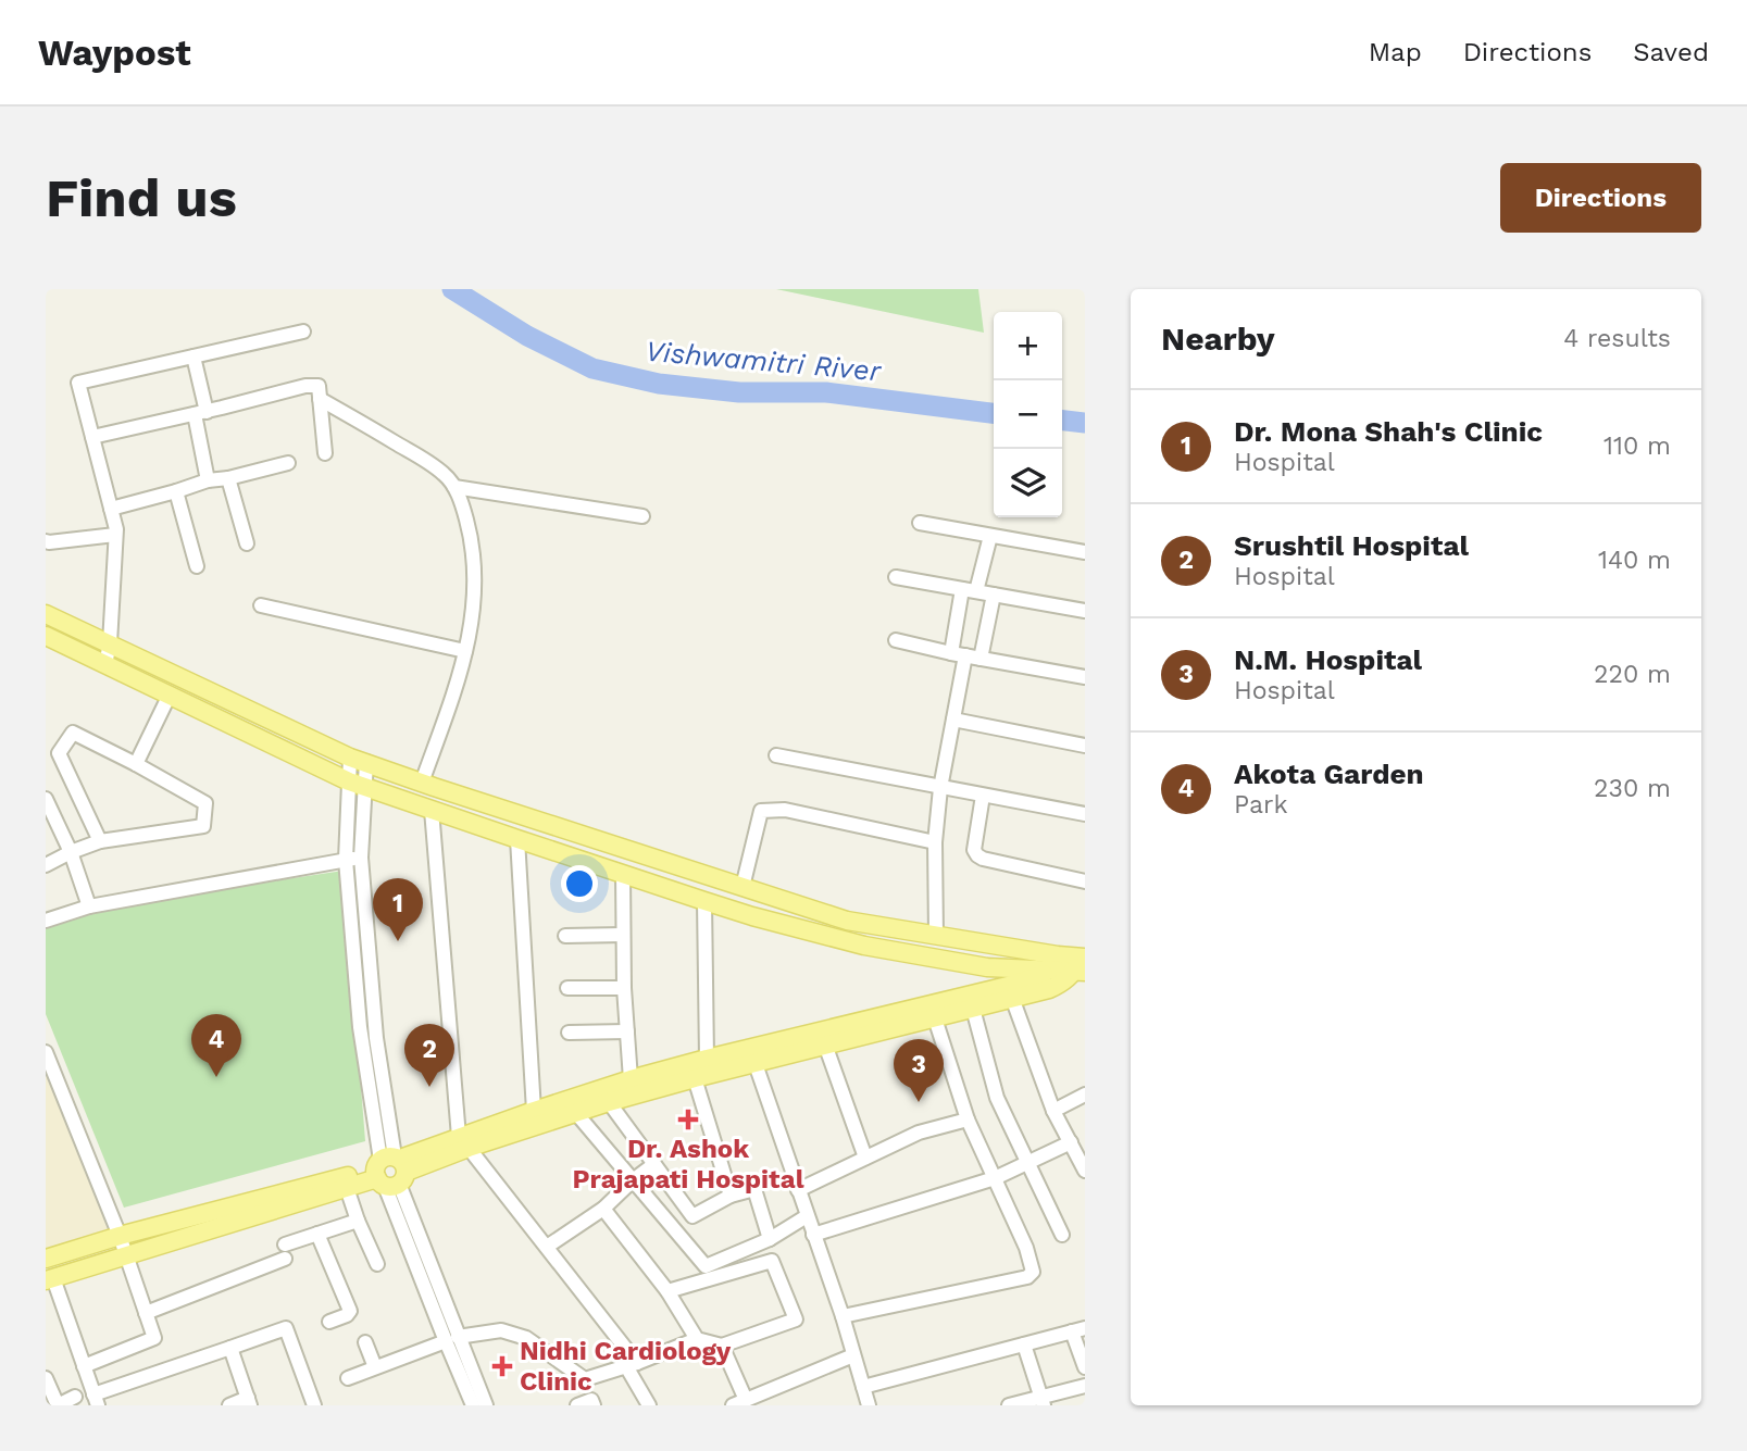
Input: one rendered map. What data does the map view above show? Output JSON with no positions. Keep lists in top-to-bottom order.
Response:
{
  "water": ["Vishwamitri River"],
  "places": {
    "health": ["Dr. Ashok Prajapati Hospital", "Nidhi Cardiology Clinic"]
  },
  "page": {
    "header": "Waypost",
    "nav": ["Map", "Directions", "Saved"],
    "buttons": "Directions",
    "title": "Find us",
    "heading": ["Nearby", "4 results"],
    "map_buttons": ["+", "−"],
    "list": [
      {
        "mark": "1",
        "name": "Dr. Mona Shah's Clinic",
        "note": "Hospital",
        "value": "110 m"
      },
      {
        "mark": "2",
        "name": "Srushtil Hospital",
        "note": "Hospital",
        "value": "140 m"
      },
      {
        "mark": "3",
        "name": "N.M. Hospital",
        "note": "Hospital",
        "value": "220 m"
      },
      {
        "mark": "4",
        "name": "Akota Garden",
        "note": "Park",
        "value": "230 m"
      }
    ],
    "pins": [
      "1",
      "4",
      "2",
      "3"
    ]
  }
}
